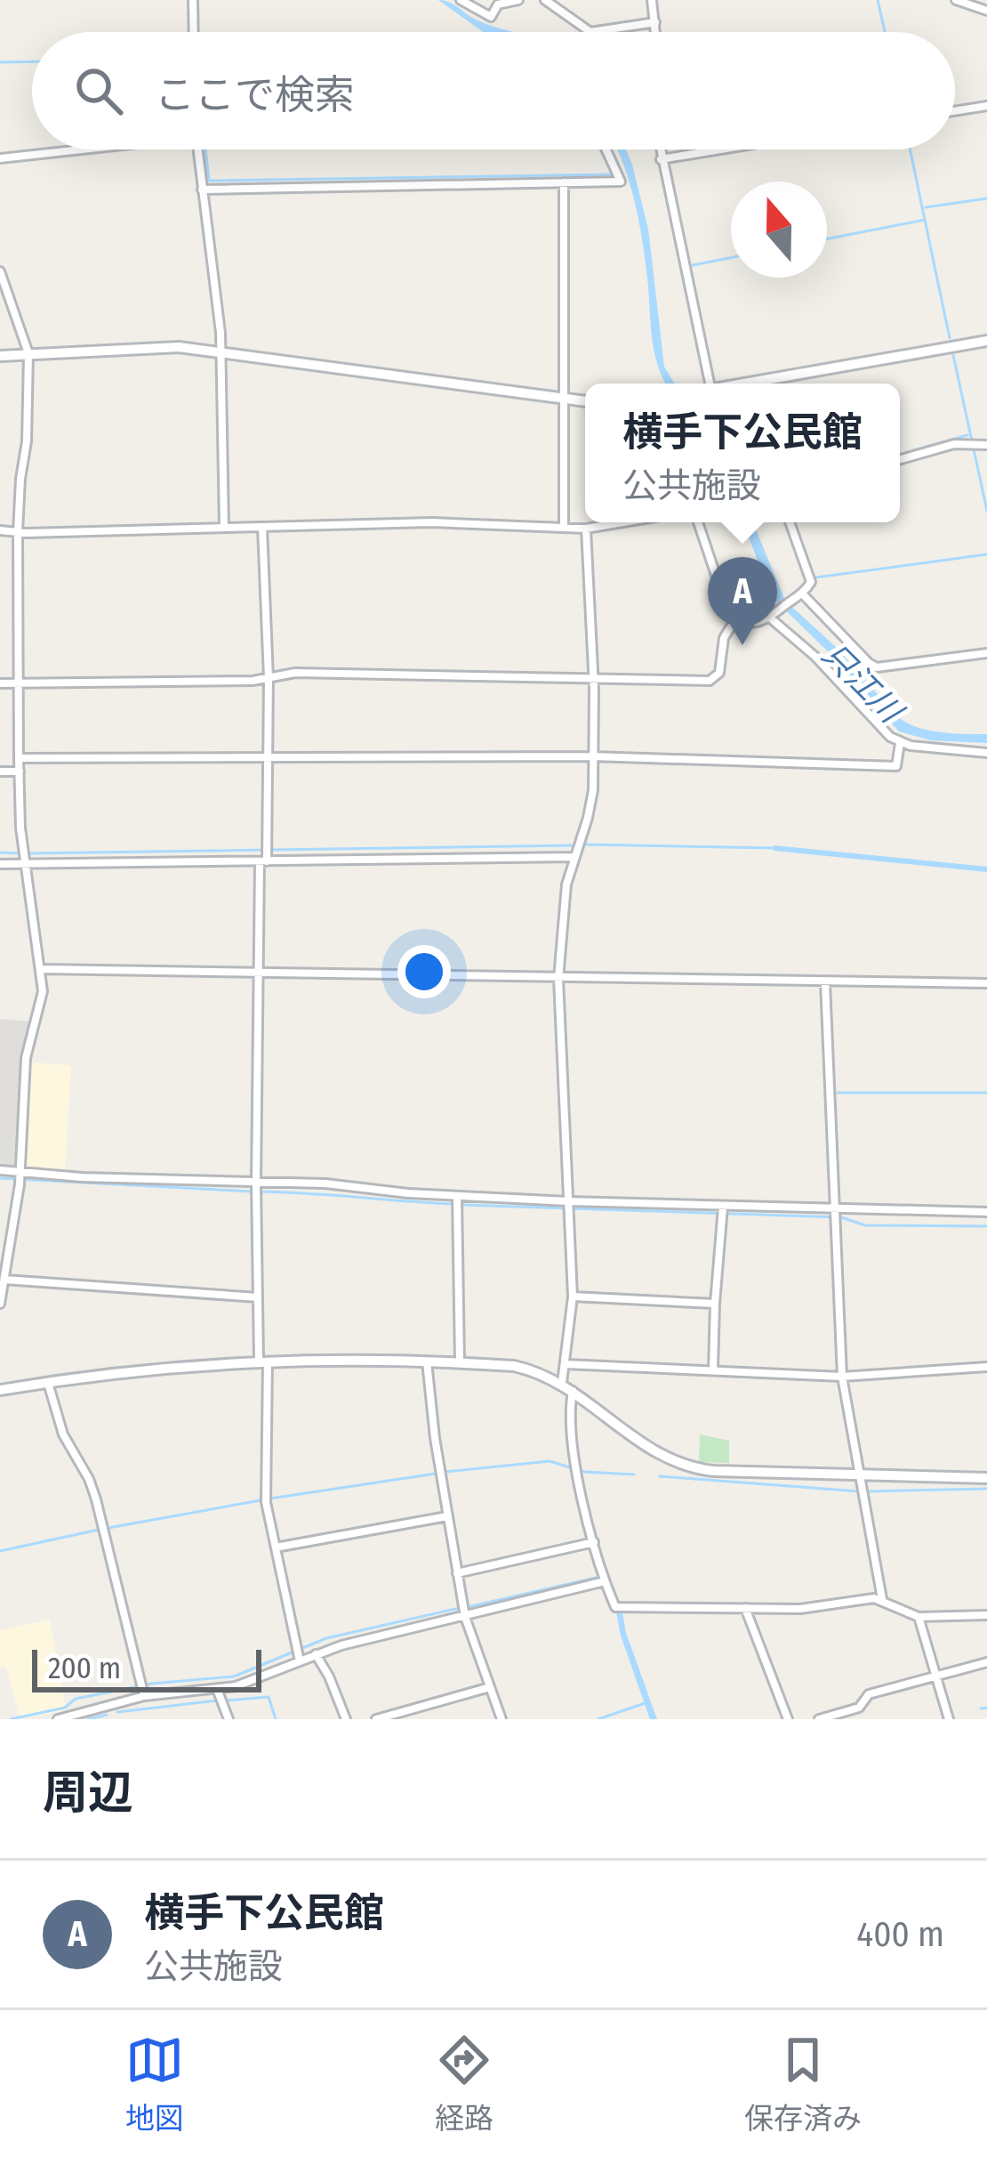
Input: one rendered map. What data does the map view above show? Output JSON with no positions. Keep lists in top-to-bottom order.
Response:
{
  "water": ["只江川"],
  "scale_bar": "200 m",
  "north": "top",
  "page": {
    "search": "ここで検索",
    "popup": ["横手下公民館", "公共施設"],
    "pins": "A",
    "scale": "200 m",
    "heading": "周辺",
    "list": [
      {
        "mark": "A",
        "name": "横手下公民館",
        "note": "公共施設",
        "value": "400 m"
      }
    ],
    "nav": ["地図", "経路", "保存済み"]
  }
}
